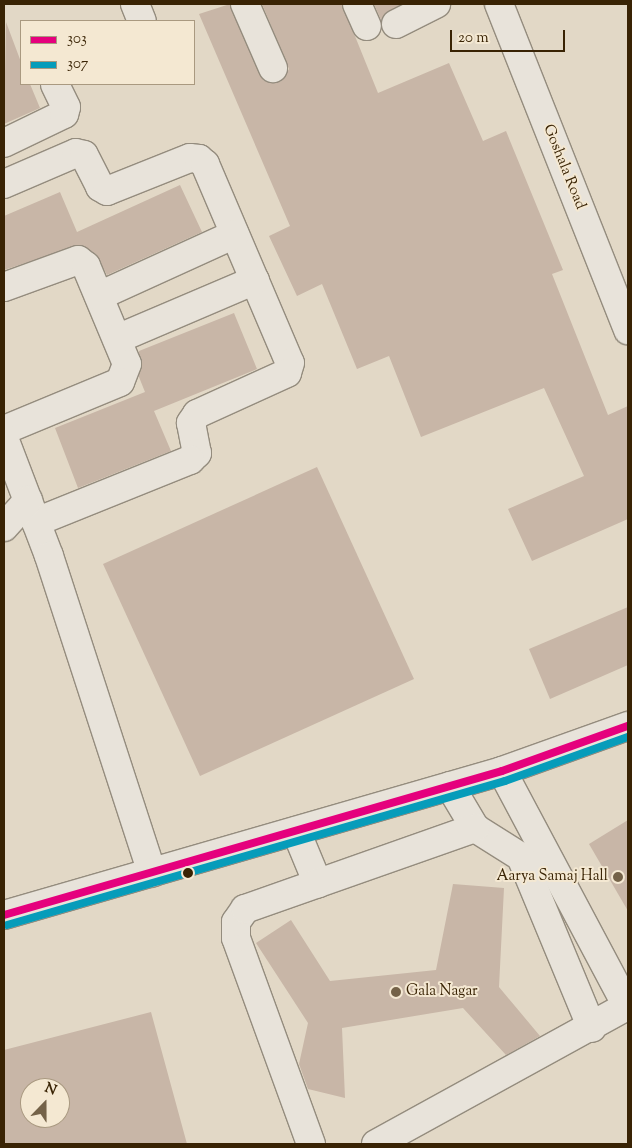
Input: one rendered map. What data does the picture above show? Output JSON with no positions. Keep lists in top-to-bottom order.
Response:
{
  "streets": {
    "street": ["Goshala Road"]
  },
  "places": ["Aarya Samaj Hall", "Gala Nagar"],
  "lines": ["transit line 303", "transit line 307"],
  "legend": ["303", "307"],
  "scale_bar": "20 m",
  "north": "top"
}
